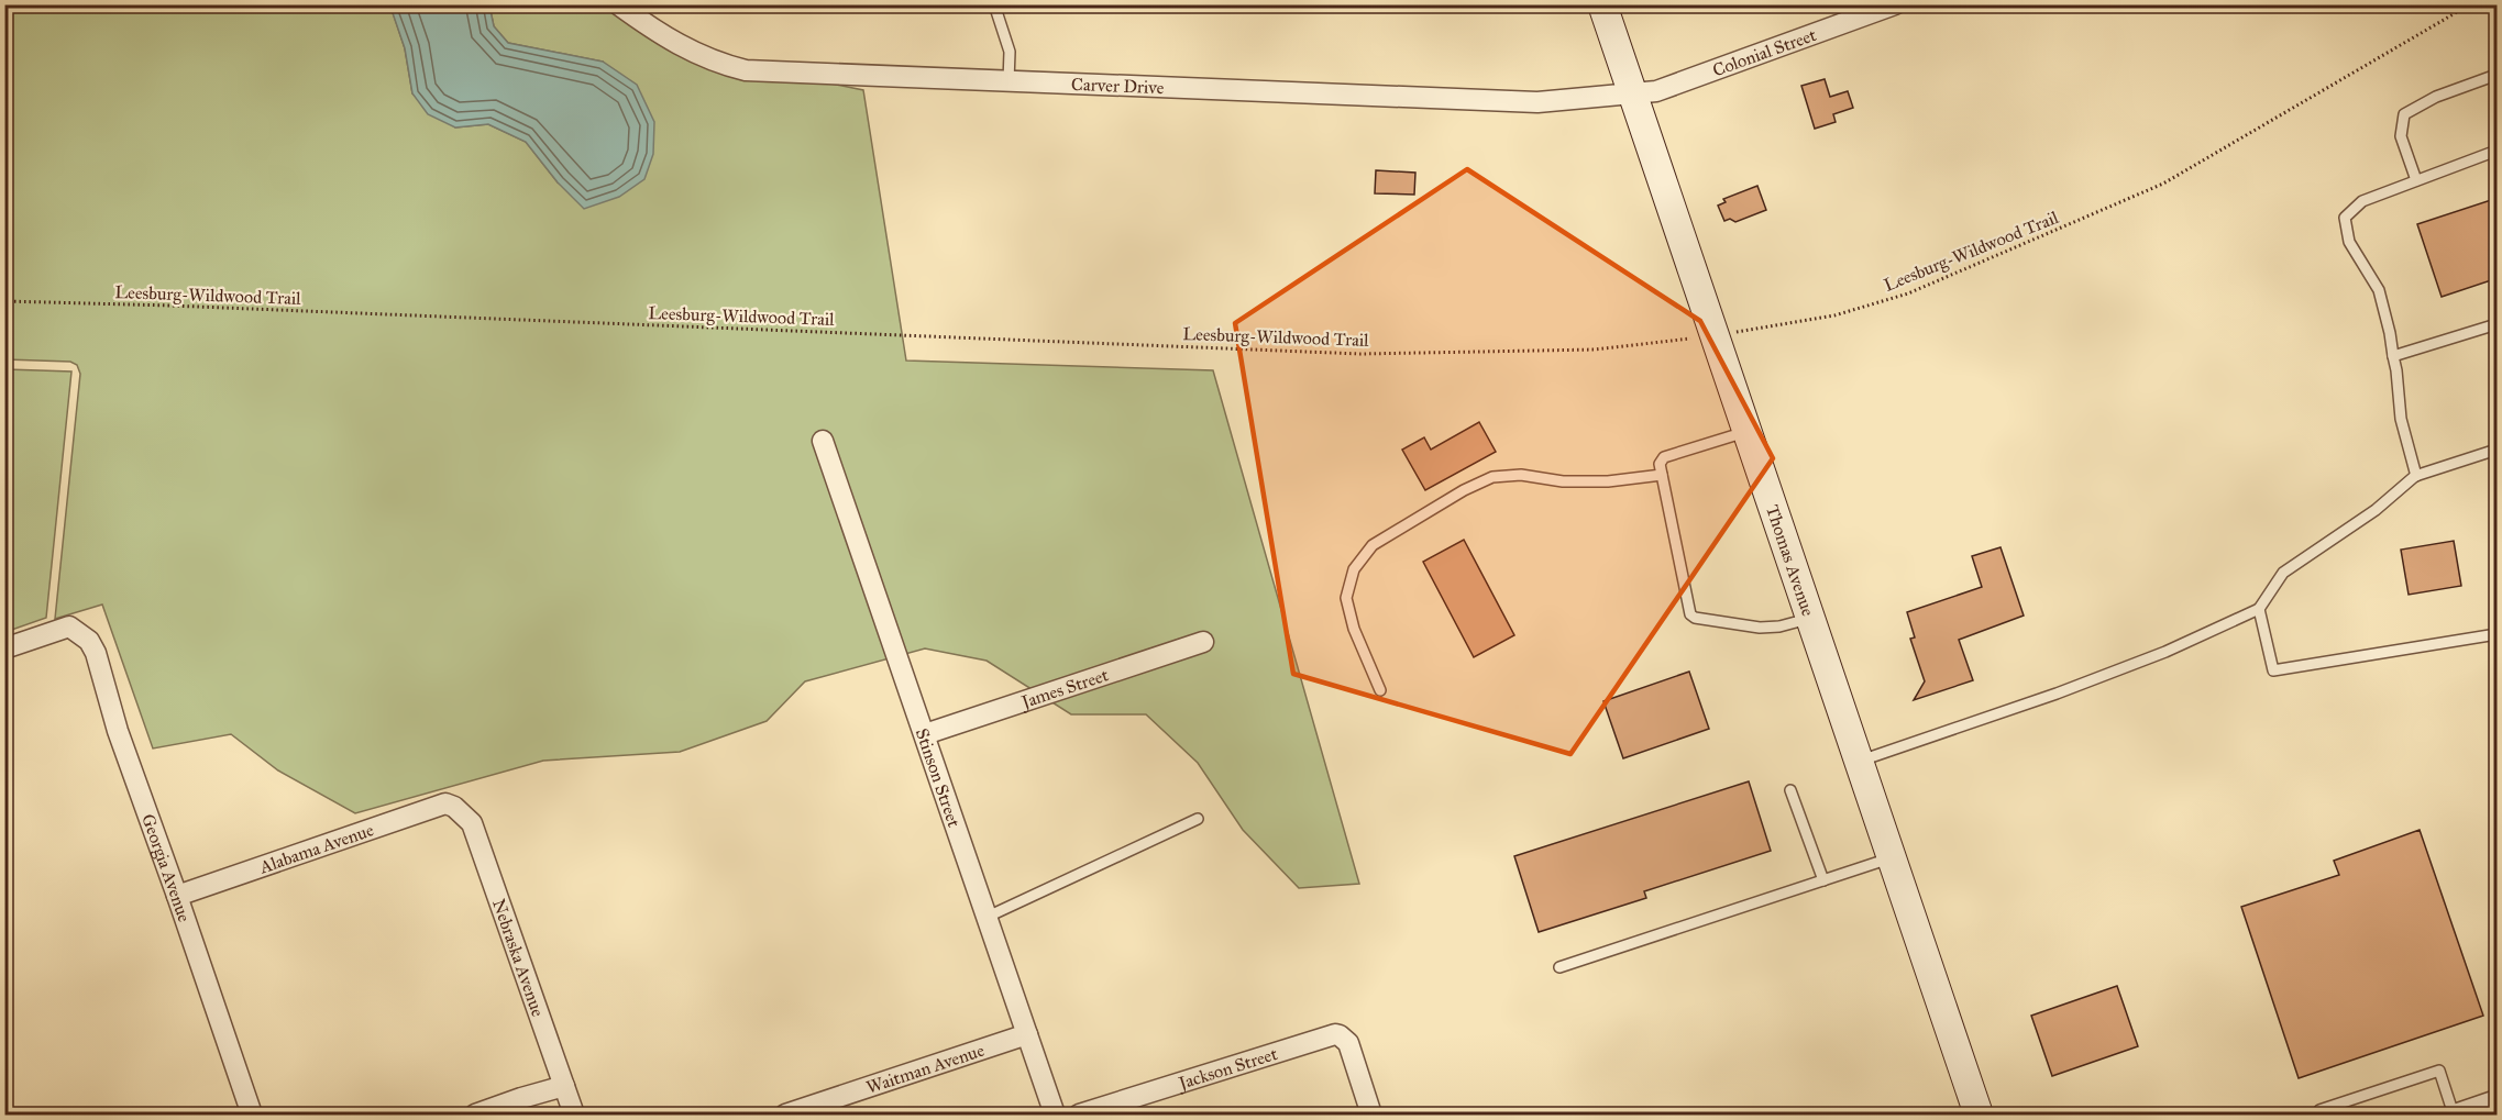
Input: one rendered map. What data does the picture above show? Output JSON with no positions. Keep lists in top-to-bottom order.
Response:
{
  "streets": {
    "street": [
      "Colonial Street",
      "Carver Drive",
      "Thomas Avenue",
      "James Street",
      "Stinson Street",
      "Alabama Avenue",
      "Georgia Avenue",
      "Nebraska Avenue",
      "Jackson Street",
      "Waitman Avenue"
    ],
    "path": ["Leesburg-Wildwood Trail"]
  },
  "crossings": [
    ["Colonial Street", "Carver Drive"],
    ["Colonial Street", "Thomas Avenue"],
    ["Carver Drive", "Thomas Avenue"],
    ["Leesburg-Wildwood Trail", "Thomas Avenue"],
    ["James Street", "Stinson Street"],
    ["Stinson Street", "Waitman Avenue"],
    ["Alabama Avenue", "Georgia Avenue"],
    ["Alabama Avenue", "Nebraska Avenue"]
  ]
}
